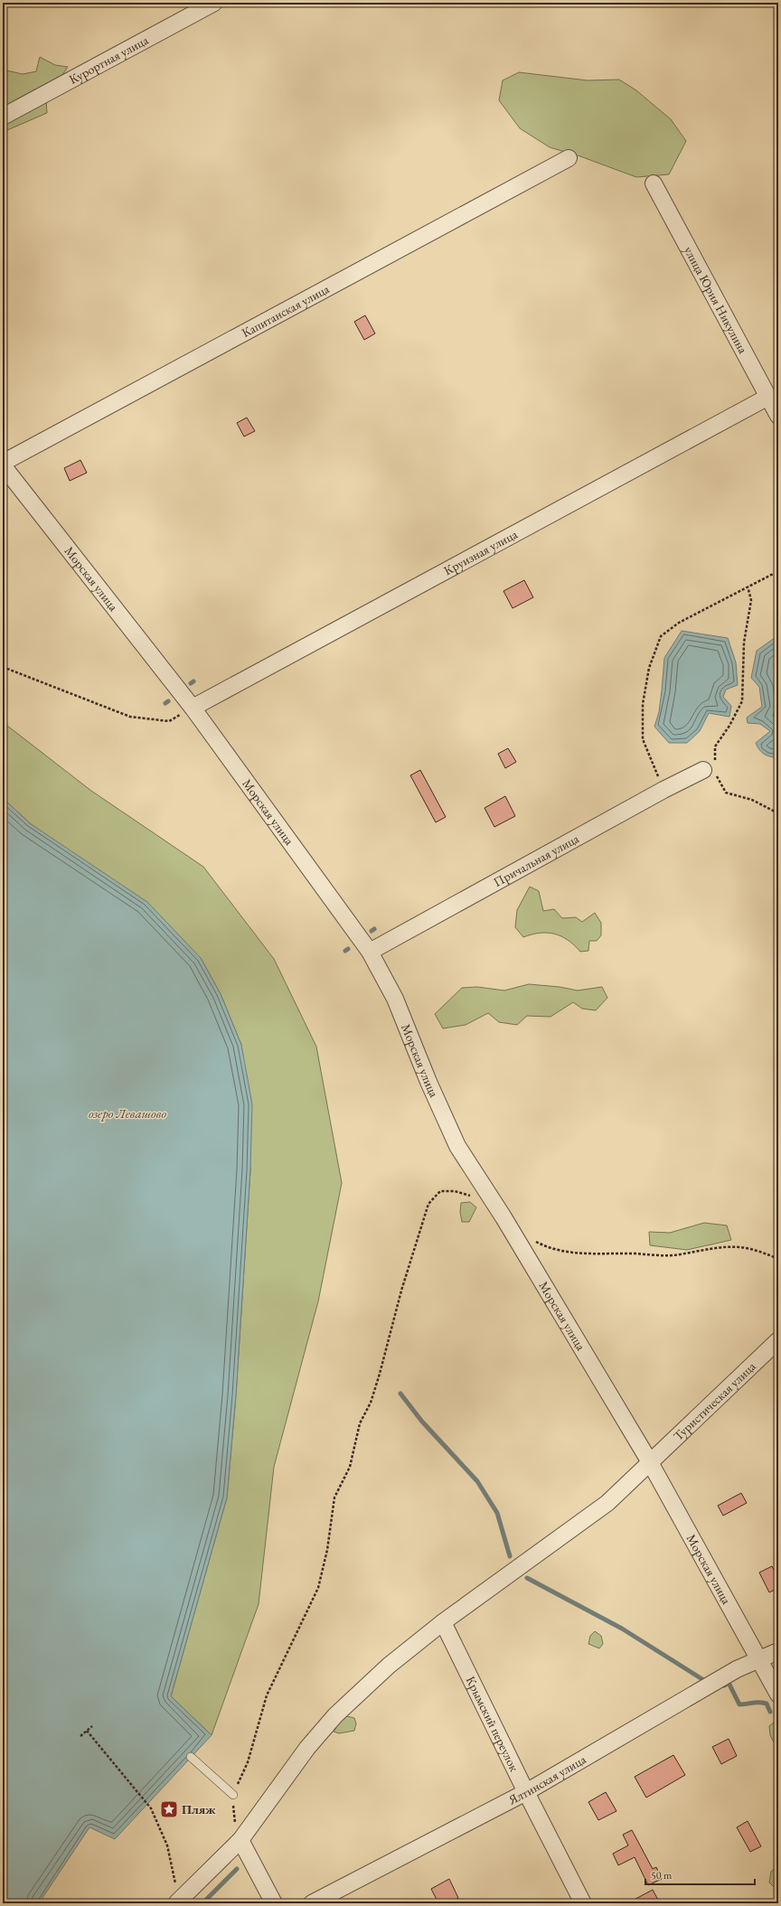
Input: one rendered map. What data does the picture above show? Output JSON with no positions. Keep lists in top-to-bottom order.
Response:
{
  "streets": {
    "street": [
      "Курортная улица",
      "улица Юрия Никулина",
      "Капитанская улица",
      "Круизная улица",
      "Морская улица",
      "Причальная улица",
      "Туристическая улица",
      "Крымский переулок",
      "Ялтинская улица"
    ]
  },
  "crossings": [
    ["улица Юрия Никулина", "Круизная улица"],
    ["Капитанская улица", "Морская улица"],
    ["Круизная улица", "Морская улица"],
    ["Морская улица", "Причальная улица"],
    ["Морская улица", "Туристическая улица"],
    ["Морская улица", "Ялтинская улица"],
    ["Туристическая улица", "Крымский переулок"],
    ["Крымский переулок", "Ялтинская улица"]
  ],
  "water": ["озеро Левашово"],
  "places": {
    "place": ["Пляж"]
  },
  "scale_bar": "50 m"
}
